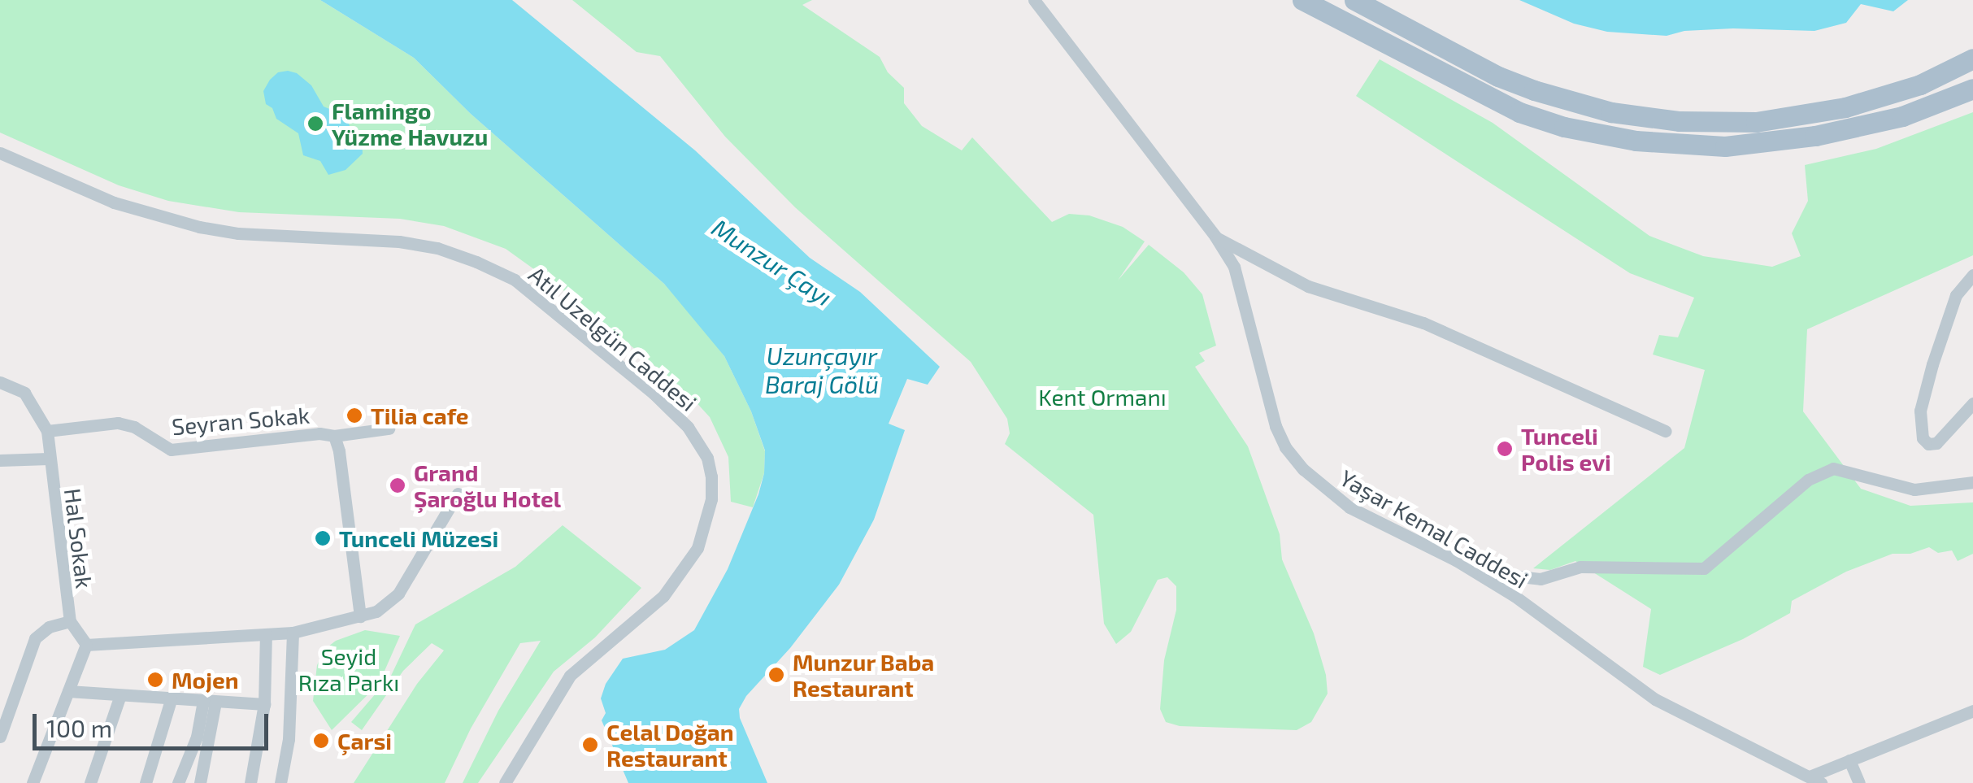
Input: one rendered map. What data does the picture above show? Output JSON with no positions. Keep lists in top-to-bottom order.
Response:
{
  "streets": {
    "street": [
      "Atıl Uzelgün Caddesi",
      "Seyran Sokak",
      "Yaşar Kemal Caddesi",
      "Hal Sokak"
    ]
  },
  "crossings": [
    ["Seyran Sokak", "Hal Sokak"]
  ],
  "water": ["Munzur Çayı", "Uzunçayır Baraj Gölü"],
  "parks": ["Kent Ormanı", "Seyid Rıza Parkı"],
  "places": [
    "Flamingo Yüzme Havuzu",
    "Tilia cafe",
    "Tunceli Polis evi",
    "Grand Şaroğlu Hotel",
    "Tunceli Müzesi",
    "Munzur Baba Restaurant",
    "Mojen",
    "Çarsi",
    "Celal Doğan Restaurant"
  ],
  "scale_bar": "100 m"
}
